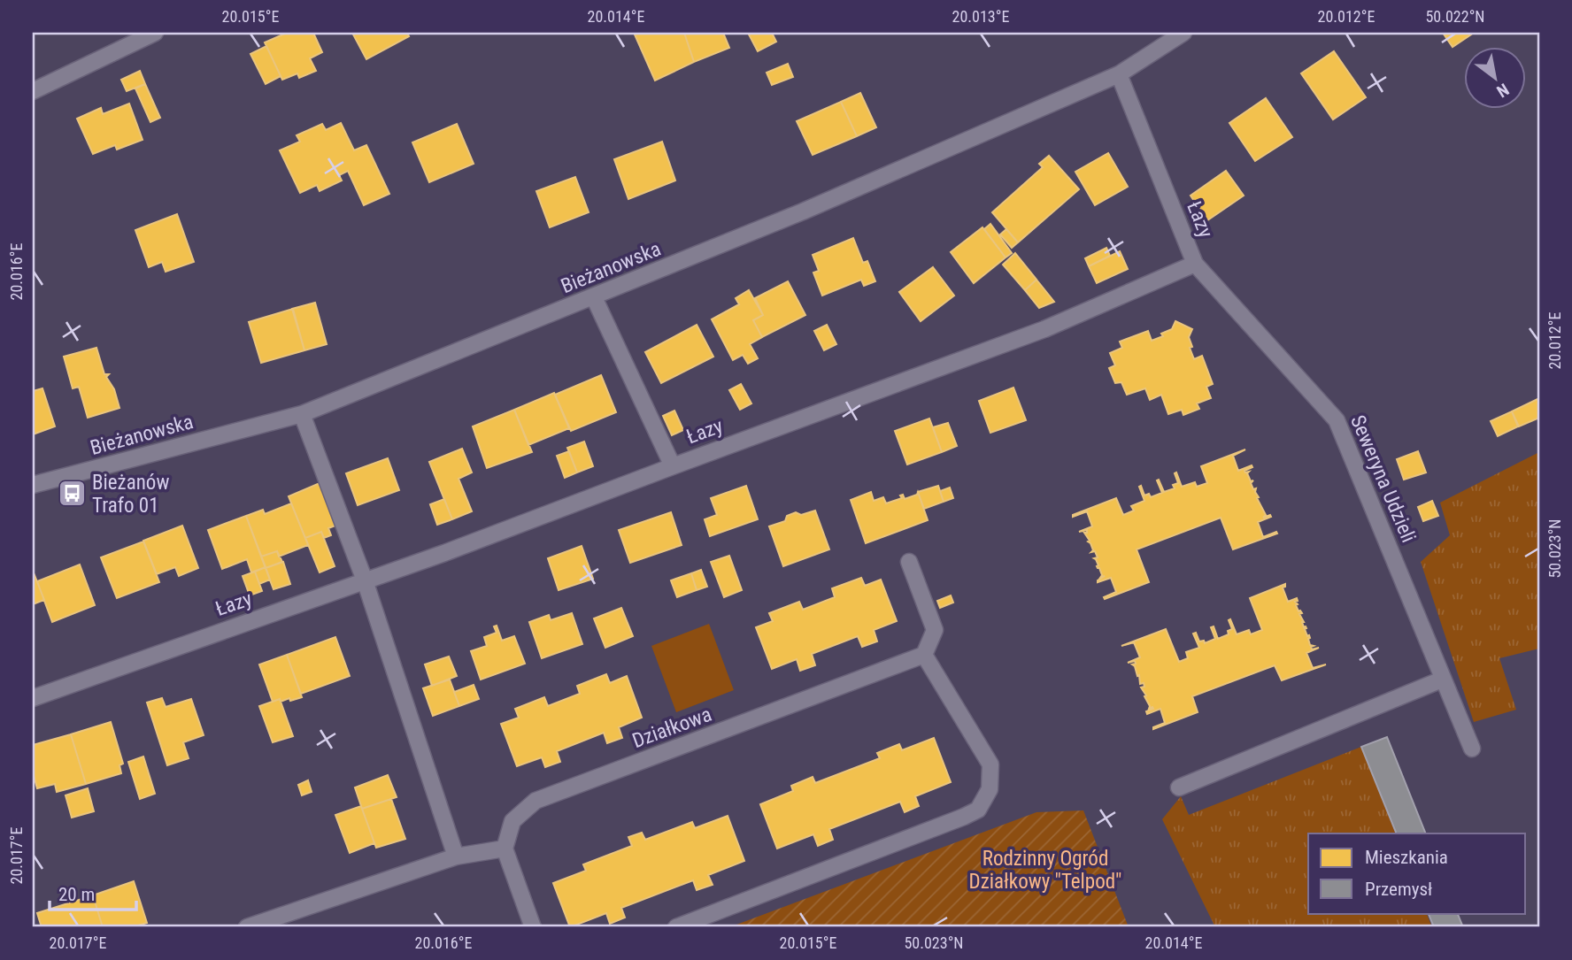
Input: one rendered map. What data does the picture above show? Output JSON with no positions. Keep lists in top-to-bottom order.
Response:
{
  "streets": {
    "street": [
      "Łazy",
      "Bieżanowska",
      "Seweryna Udzieli",
      "Działkowa"
    ]
  },
  "crossings": [
    ["Łazy", "Bieżanowska"],
    ["Łazy", "Seweryna Udzieli"]
  ],
  "parks": ["Rodzinny Ogród Działkowy \"Telpod\""],
  "places": {
    "bus stop": ["Bieżanów Trafo 01"]
  },
  "legend": ["Mieszkania", "Przemysł"],
  "scale_bar": "20 m",
  "north": "bottom right",
  "coordinates": [
    "20.015°E",
    "20.014°E",
    "20.013°E",
    "20.012°E",
    "50.022°N",
    "20.016°E",
    "50.023°N",
    "20.017°E"
  ]
}
